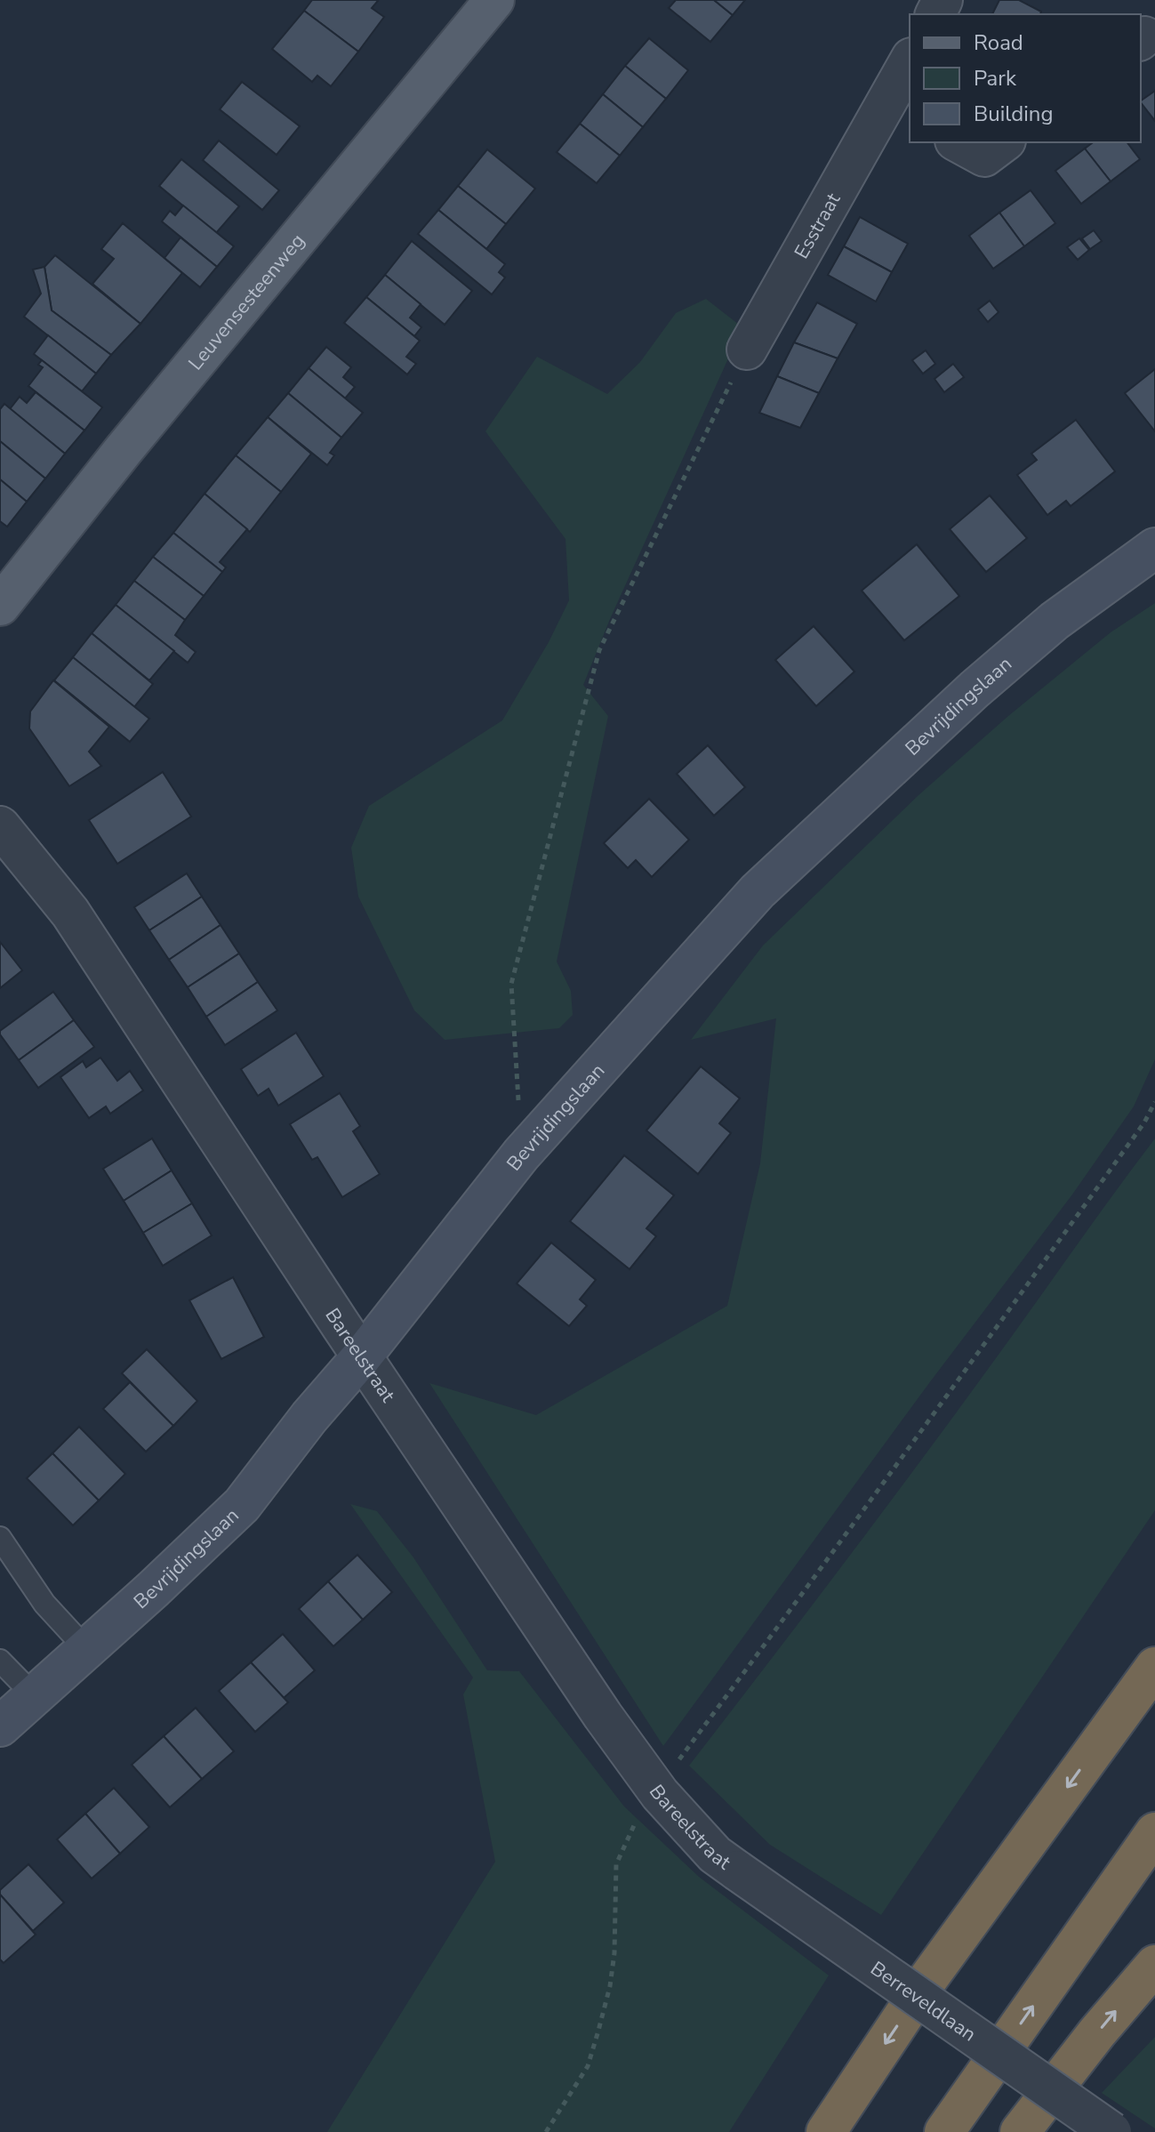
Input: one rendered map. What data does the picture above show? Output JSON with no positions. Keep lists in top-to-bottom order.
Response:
{
  "streets": {
    "main road": ["Leuvensesteenweg"],
    "street": [
      "Esstraat",
      "Bevrijdingslaan",
      "Bareelstraat",
      "Berreveldlaan"
    ]
  },
  "crossings": [
    ["Bevrijdingslaan", "Bareelstraat"],
    ["Bareelstraat", "Berreveldlaan"]
  ],
  "legend": ["Road", "Park", "Building"]
}
